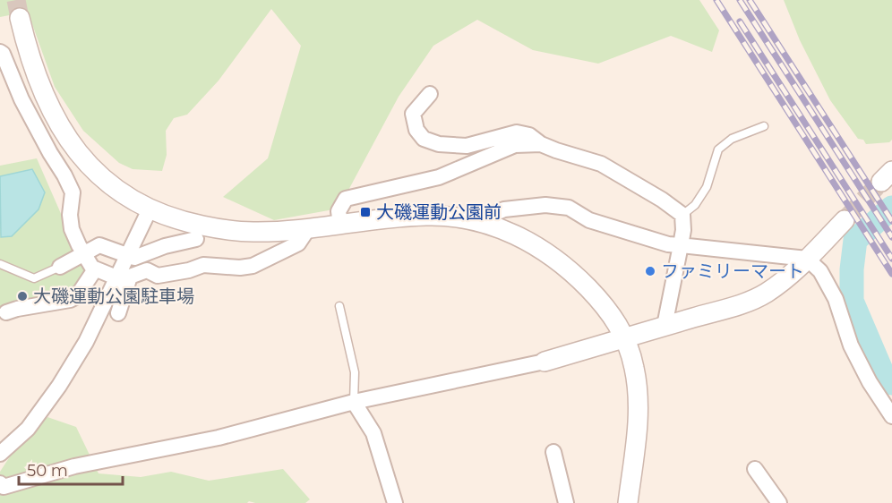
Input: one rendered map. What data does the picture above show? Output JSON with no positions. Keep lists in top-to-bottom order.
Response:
{
  "places": {
    "transit": ["大磯運動公園前"],
    "other": ["ファミリーマート", "大磯運動公園駐車場"]
  },
  "scale_bar": "50 m"
}
